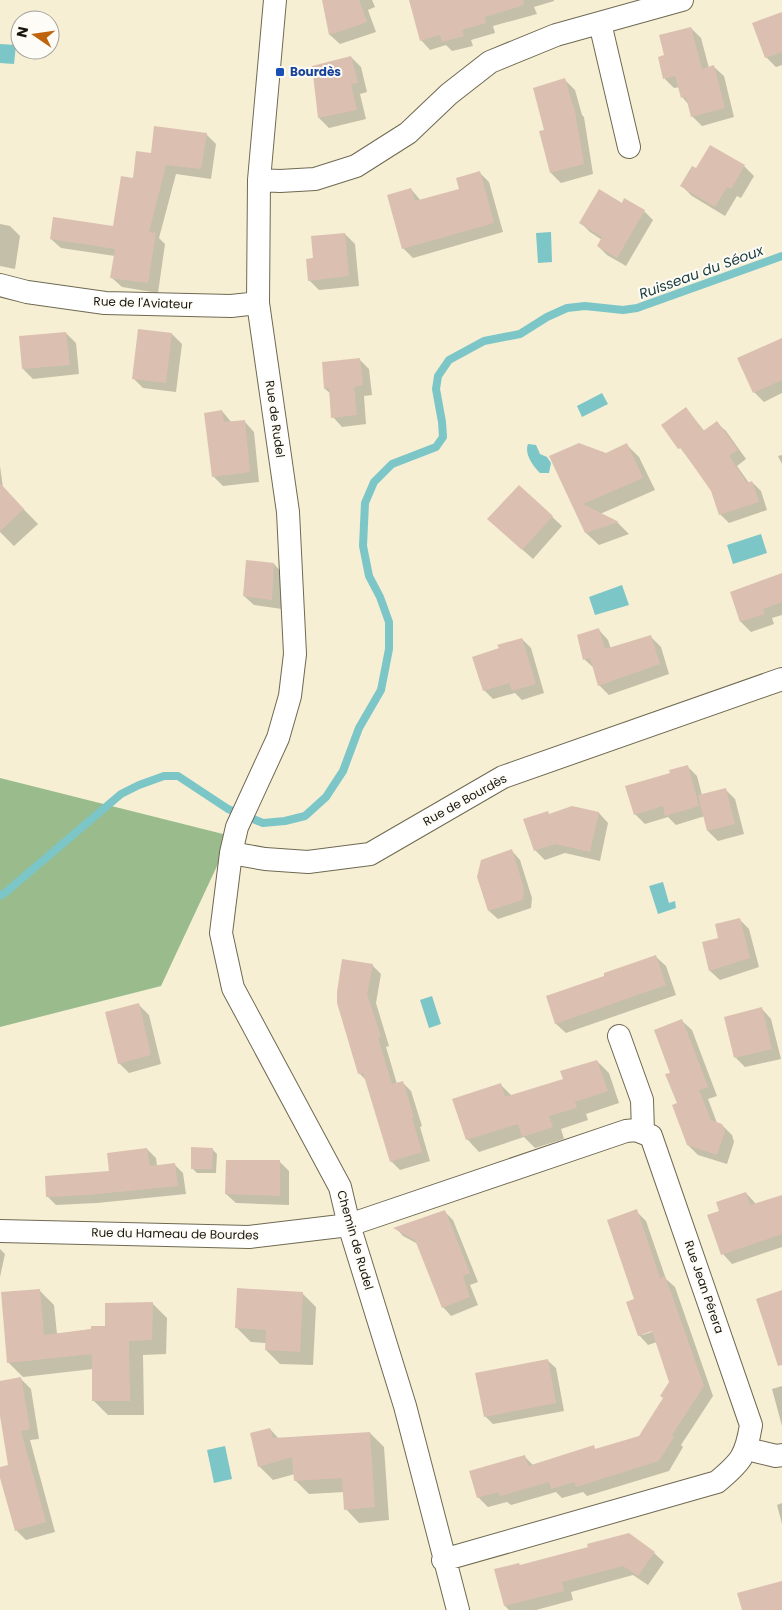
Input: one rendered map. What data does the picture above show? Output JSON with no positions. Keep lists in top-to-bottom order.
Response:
{
  "streets": {
    "street": [
      "Rue de l'Aviateur",
      "Rue de Rudel",
      "Rue de Bourdès",
      "Rue du Hameau de Bourdes",
      "Chemin de Rudel",
      "Rue Jean Pérera"
    ]
  },
  "crossings": [
    ["Rue de l'Aviateur", "Rue de Rudel"],
    ["Rue de Rudel", "Chemin de Rudel"],
    ["Rue de Bourdès", "Chemin de Rudel"],
    ["Rue du Hameau de Bourdes", "Chemin de Rudel"],
    ["Chemin de Rudel", "Rue Jean Pérera"]
  ],
  "water": ["Ruisseau du Séoux"],
  "places": {
    "transit": ["Bourdès"]
  },
  "north": "left"
}
